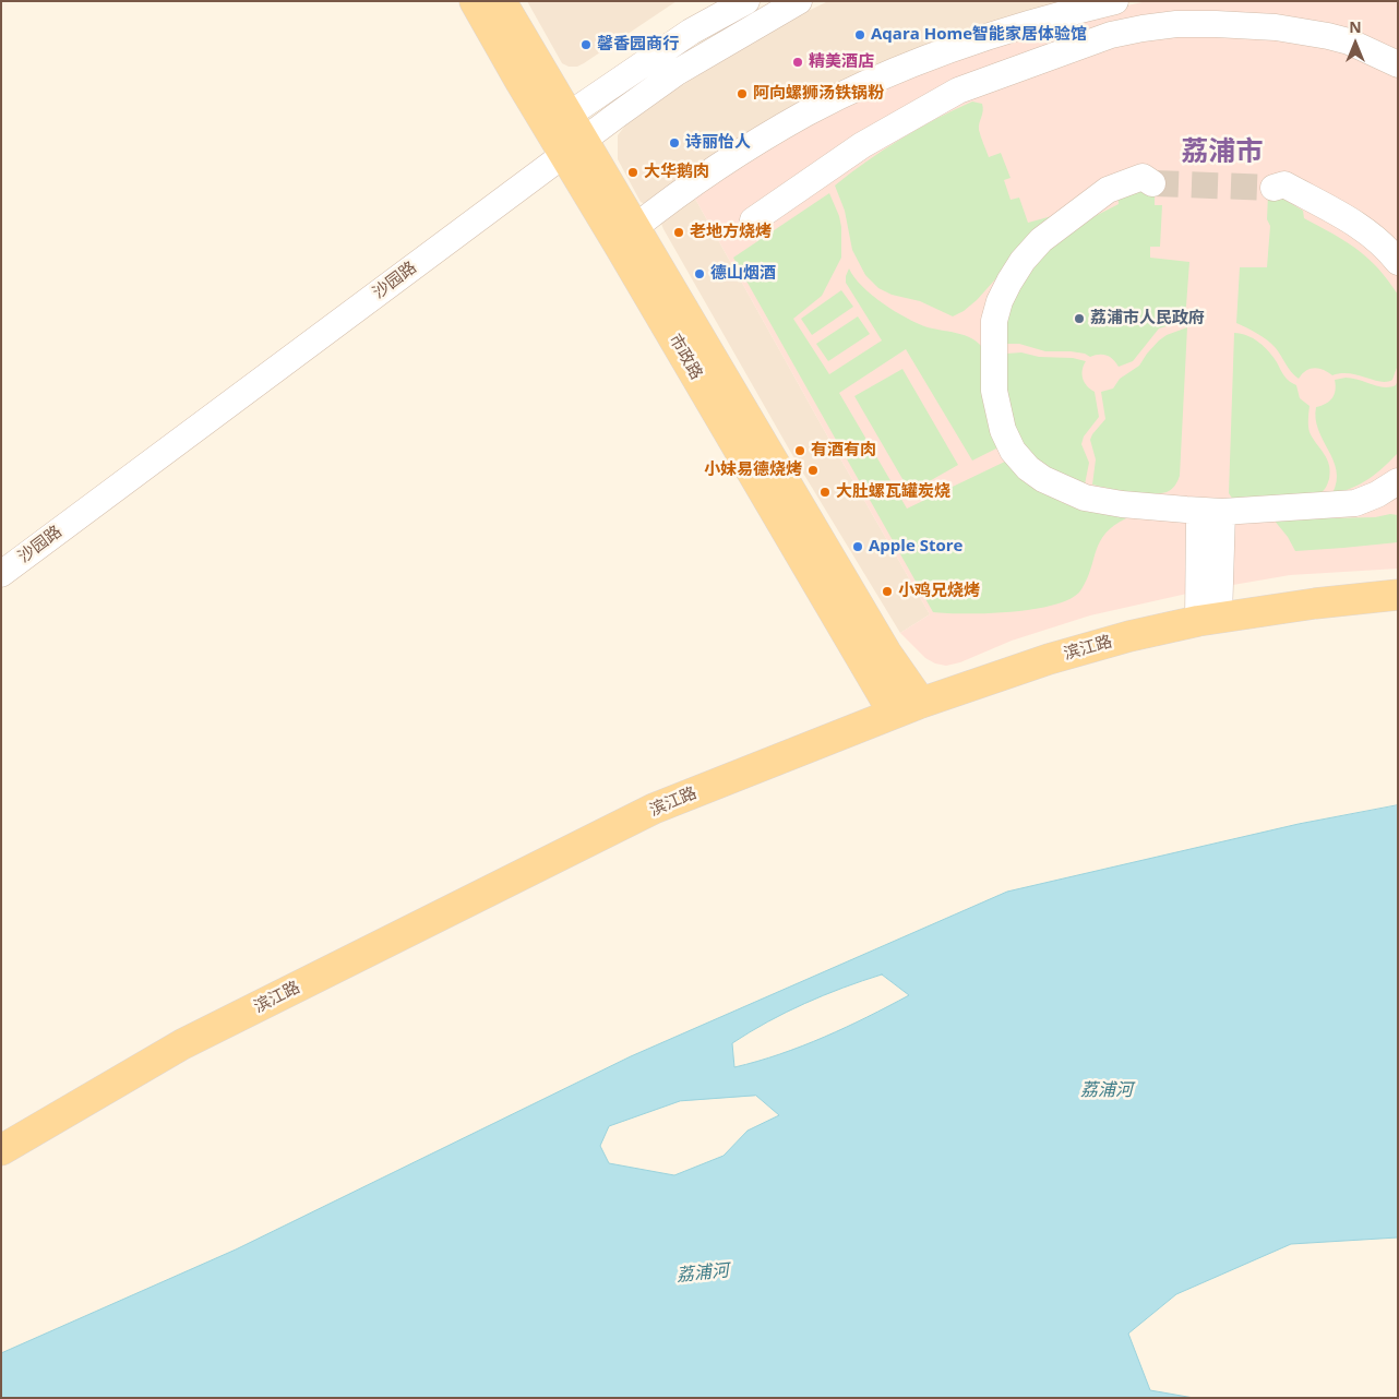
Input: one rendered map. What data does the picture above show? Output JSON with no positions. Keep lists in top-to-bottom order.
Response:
{
  "streets": {
    "main road": ["市政路", "滨江路"],
    "street": ["沙园路"]
  },
  "crossings": [
    ["沙园路", "市政路"],
    ["市政路", "滨江路"]
  ],
  "districts": ["荔浦市"],
  "water": ["荔浦河"],
  "places": [
    "Aqara Home智能家居体验馆",
    "馨香园商行",
    "精美酒店",
    "阿向螺狮汤铁锅粉",
    "诗丽怡人",
    "大华鹅肉",
    "老地方烧烤",
    "德山烟酒",
    "荔浦市人民政府",
    "有酒有肉",
    "小妹易德烧烤",
    "大肚螺瓦罐炭烧",
    "Apple Store",
    "小鸡兄烧烤"
  ],
  "north": "top"
}
